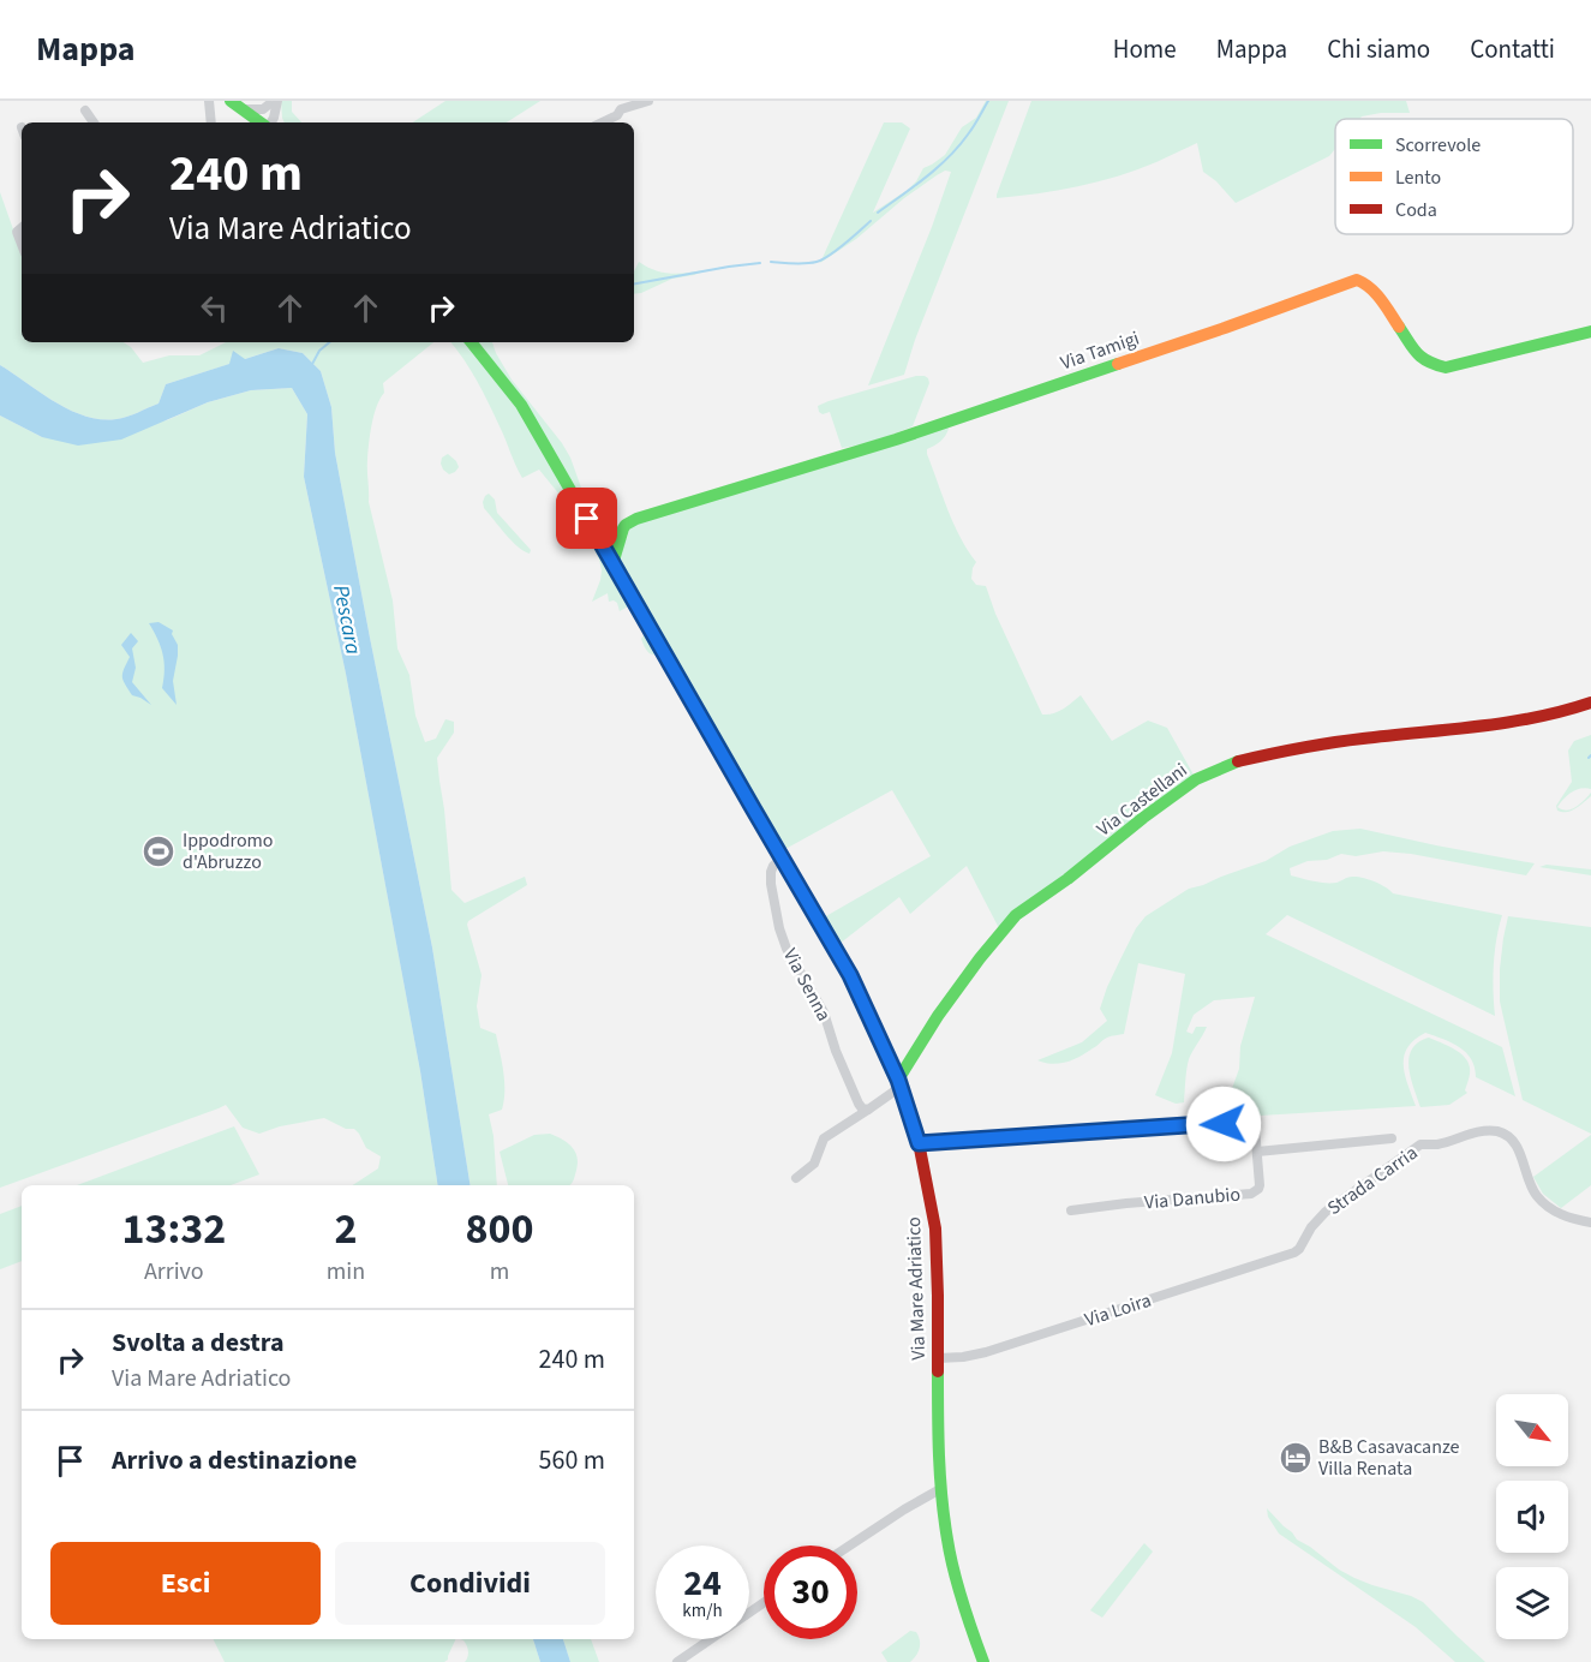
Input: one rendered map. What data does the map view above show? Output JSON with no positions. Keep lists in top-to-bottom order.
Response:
{
  "streets": {
    "street": [
      "Via Tamigi",
      "Via Castellani",
      "Via Senna",
      "Strada Carria",
      "Via Danubio",
      "Via Mare Adriatico",
      "Via Loira"
    ]
  },
  "crossings": [
    ["Via Tamigi", "Via Mare Adriatico"],
    ["Via Castellani", "Via Mare Adriatico"],
    ["Via Senna", "Via Mare Adriatico"],
    ["Strada Carria", "Via Loira"],
    ["Via Danubio", "Via Mare Adriatico"],
    ["Via Mare Adriatico", "Via Loira"]
  ],
  "water": ["Pescara"],
  "places": {
    "sports": ["Ippodromo d'Abruzzo"],
    "hotel": ["B&B Casavacanze Villa Renata"]
  },
  "legend": ["Scorrevole", "Lento", "Coda"],
  "north": "bottom right",
  "page": {
    "header": "Mappa",
    "nav": [
      "Home",
      "Mappa",
      "Chi siamo",
      "Contatti"
    ],
    "turn": ["240 m", "Via Mare Adriatico"],
    "eta": [
      "13:32",
      "Arrivo",
      "2",
      "min",
      "800",
      "m"
    ],
    "list": [
      {
        "name": "Svolta a destra",
        "note": "Via Mare Adriatico",
        "value": "240 m"
      },
      {
        "name": "Arrivo a destinazione",
        "value": "560 m"
      }
    ],
    "buttons": ["Esci", "Condividi"],
    "speed": "24 km/h",
    "limit": "30"
  }
}
